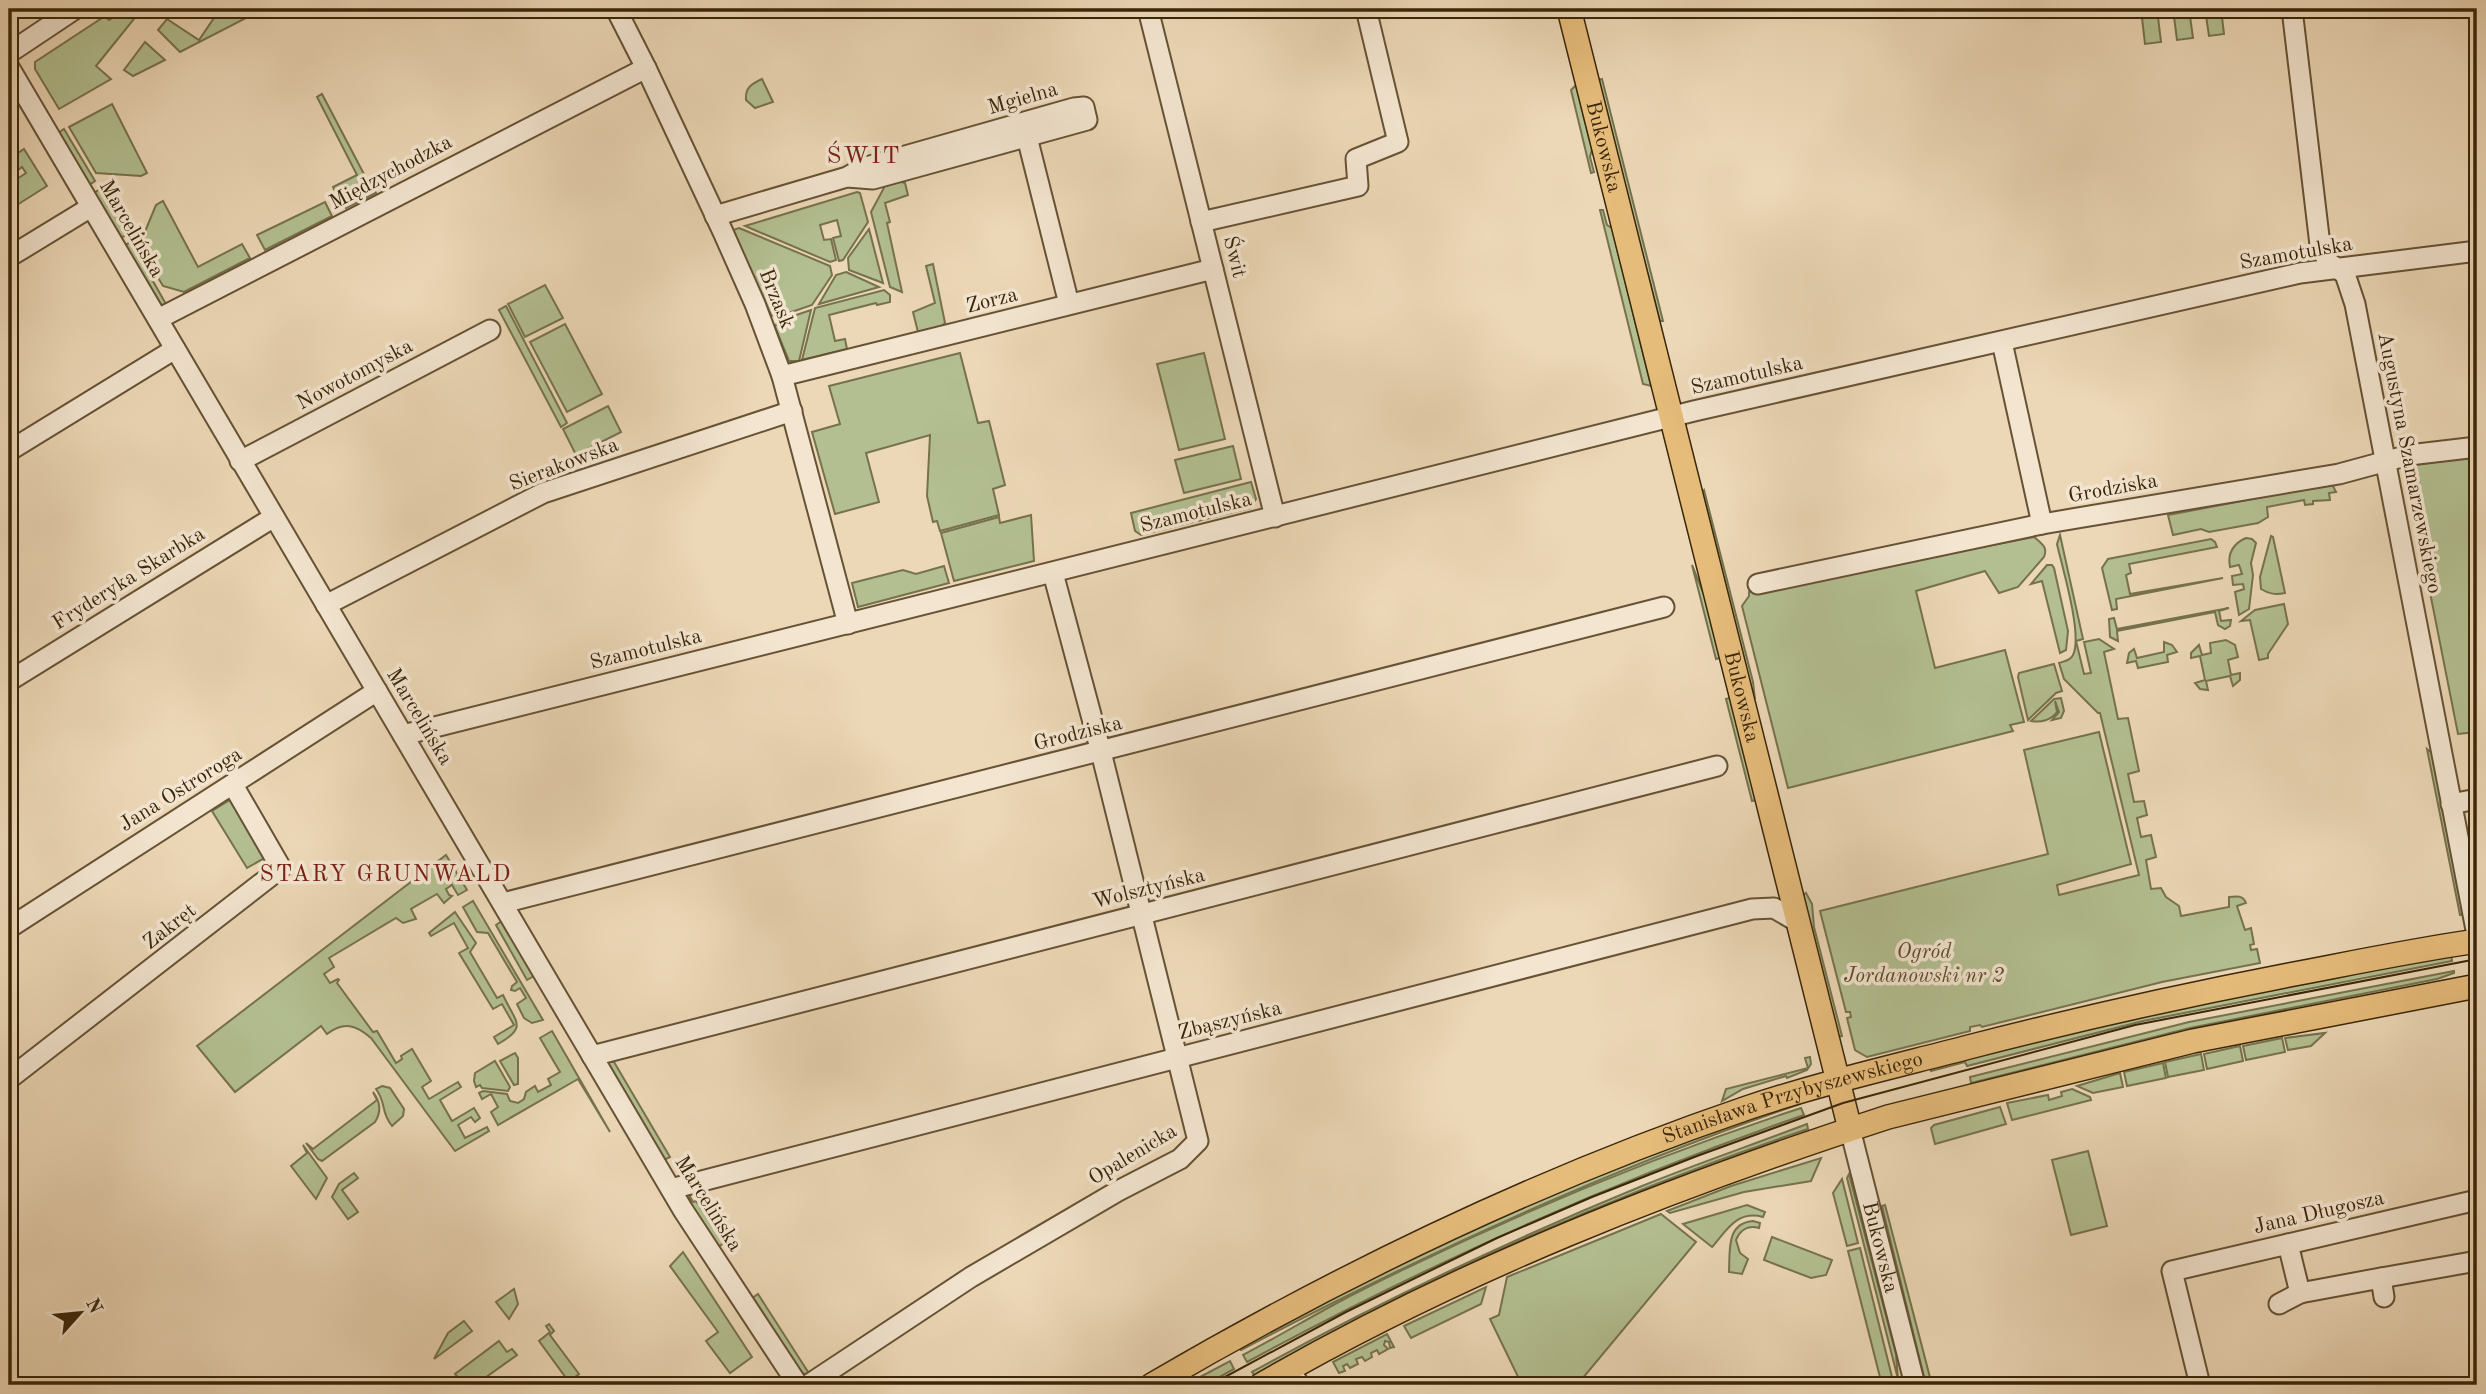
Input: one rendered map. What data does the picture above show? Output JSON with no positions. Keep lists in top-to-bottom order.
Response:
{
  "streets": {
    "main road": ["Bukowska", "Stanisława Przybyszewskiego"],
    "street": [
      "Mgielna",
      "Międzychodzka",
      "Marcelińska",
      "Szamotulska",
      "Świt",
      "Brzask",
      "Zorza",
      "Nowotomyska",
      "Augustyna Szamarzewskiego",
      "Sierakowska",
      "Grodziska",
      "Fryderyka Skarbka",
      "Jana Ostroroga",
      "Wolsztyńska",
      "Zakręt",
      "Zbąszyńska",
      "Opalenicka",
      "Jana Długosza"
    ]
  },
  "crossings": [
    ["Mgielna", "Brzask"],
    ["Mgielna", "Zorza"],
    ["Bukowska", "Szamotulska"],
    ["Bukowska", "Zbąszyńska"],
    ["Bukowska", "Stanisława Przybyszewskiego"],
    ["Międzychodzka", "Marcelińska"],
    ["Międzychodzka", "Brzask"],
    ["Marcelińska", "Szamotulska"],
    ["Marcelińska", "Nowotomyska"],
    ["Marcelińska", "Sierakowska"],
    ["Marcelińska", "Grodziska"],
    ["Marcelińska", "Fryderyka Skarbka"],
    ["Marcelińska", "Jana Ostroroga"],
    ["Marcelińska", "Wolsztyńska"],
    ["Marcelińska", "Zbąszyńska"],
    ["Szamotulska", "Świt"],
    ["Szamotulska", "Brzask"],
    ["Szamotulska", "Augustyna Szamarzewskiego"],
    ["Szamotulska", "Opalenicka"],
    ["Świt", "Zorza"],
    ["Brzask", "Zorza"],
    ["Brzask", "Sierakowska"],
    ["Augustyna Szamarzewskiego", "Grodziska"],
    ["Grodziska", "Opalenicka"],
    ["Jana Ostroroga", "Zakręt"],
    ["Wolsztyńska", "Opalenicka"],
    ["Zbąszyńska", "Opalenicka"]
  ],
  "districts": ["ŚWIT", "STARY GRUNWALD"],
  "parks": ["Ogród Jordanowski nr 2"],
  "north": "top right"
}
